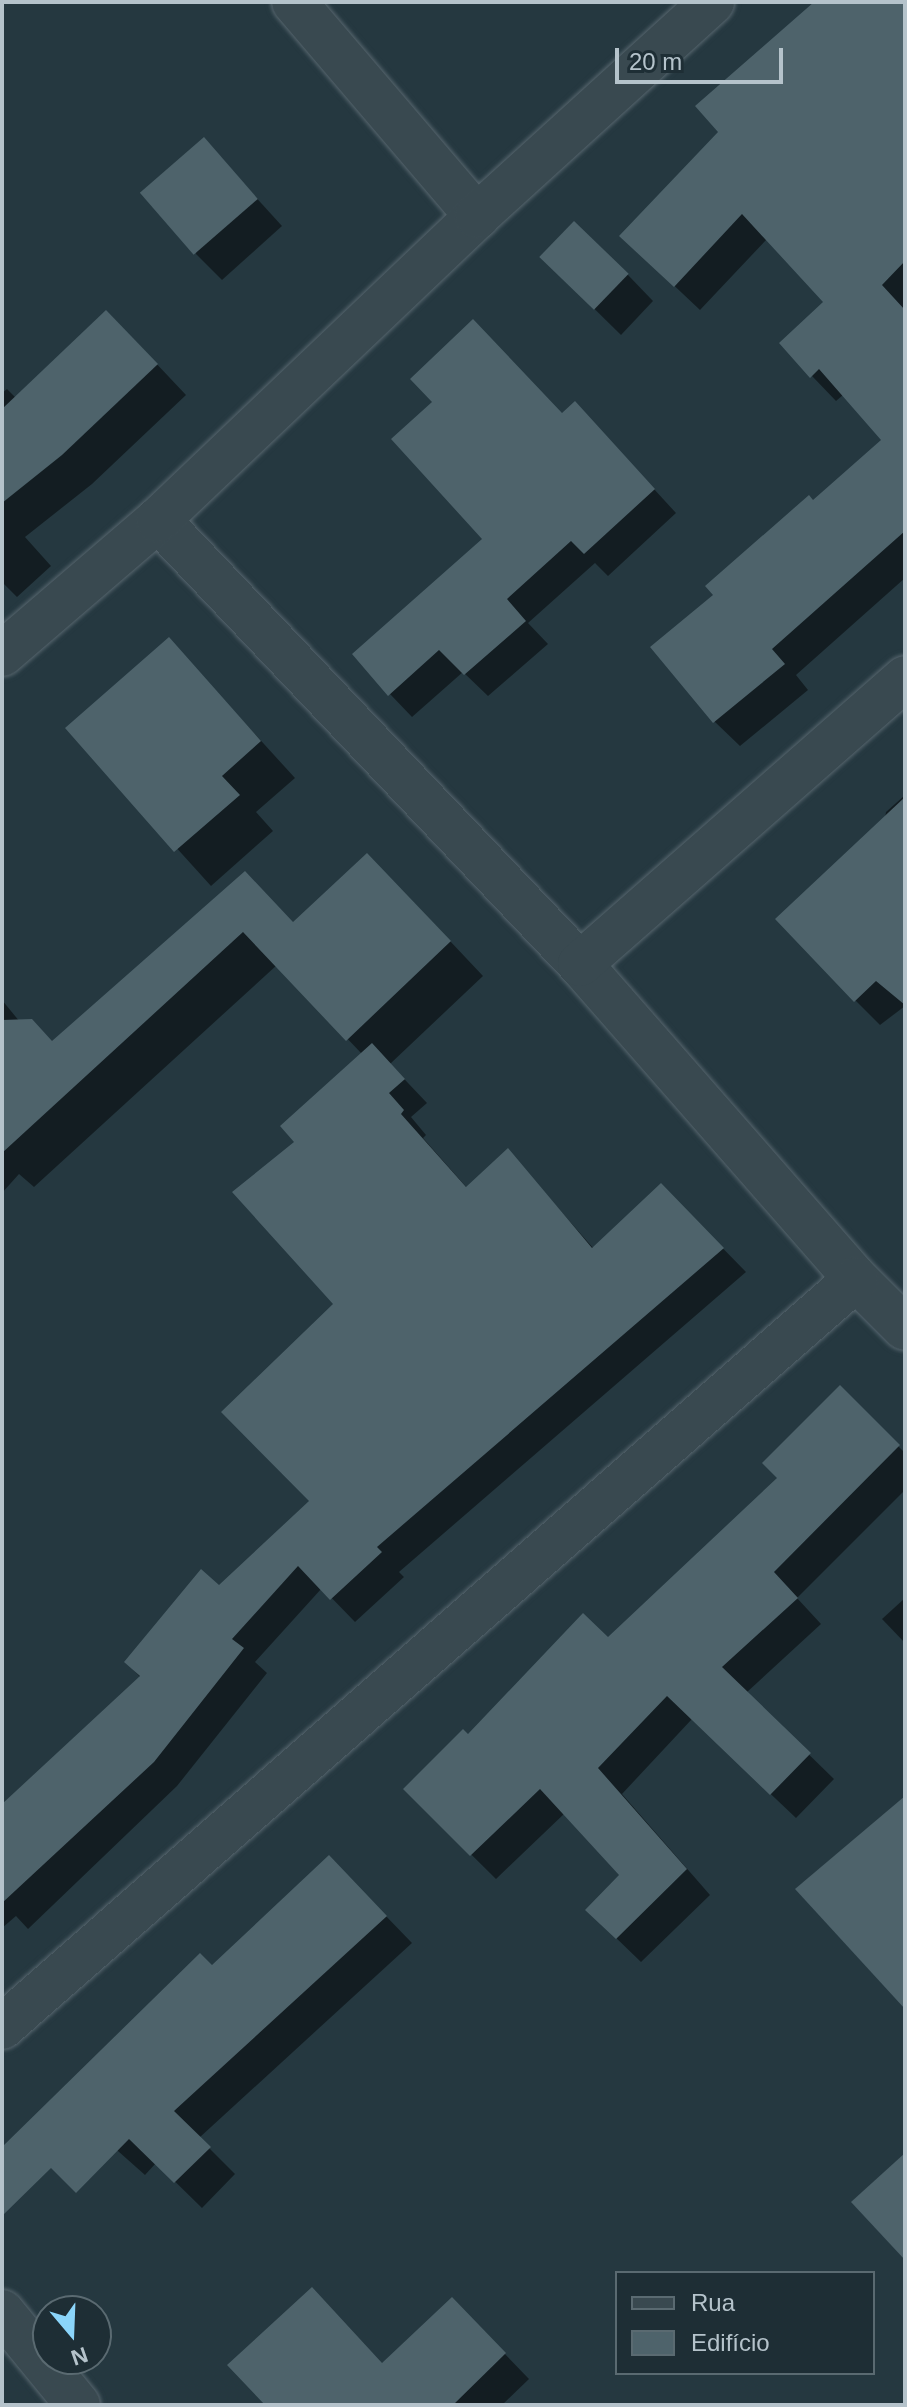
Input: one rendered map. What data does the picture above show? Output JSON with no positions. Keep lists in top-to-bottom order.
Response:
{
  "legend": ["Rua", "Edifício"],
  "scale_bar": "20 m",
  "north": "bottom"
}
